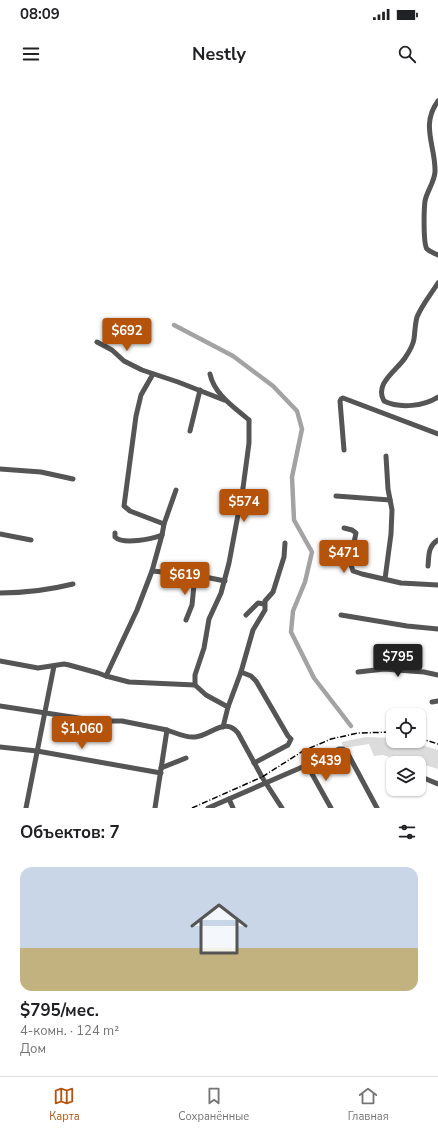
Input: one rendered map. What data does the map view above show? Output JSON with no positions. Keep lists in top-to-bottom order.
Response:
{
  "page": {
    "status": "08:09",
    "header": "Nestly",
    "price": [
      "$692",
      "$574",
      "$471",
      "$619",
      "$795",
      "$1,060",
      "$439"
    ],
    "heading": "Объектов: 7",
    "list": [
      {
        "name": "$795/мес.",
        "note": "4-комн. · 124 m² · Дом"
      }
    ],
    "tabs": ["Карта", "Сохранённые", "Главная"]
  }
}
